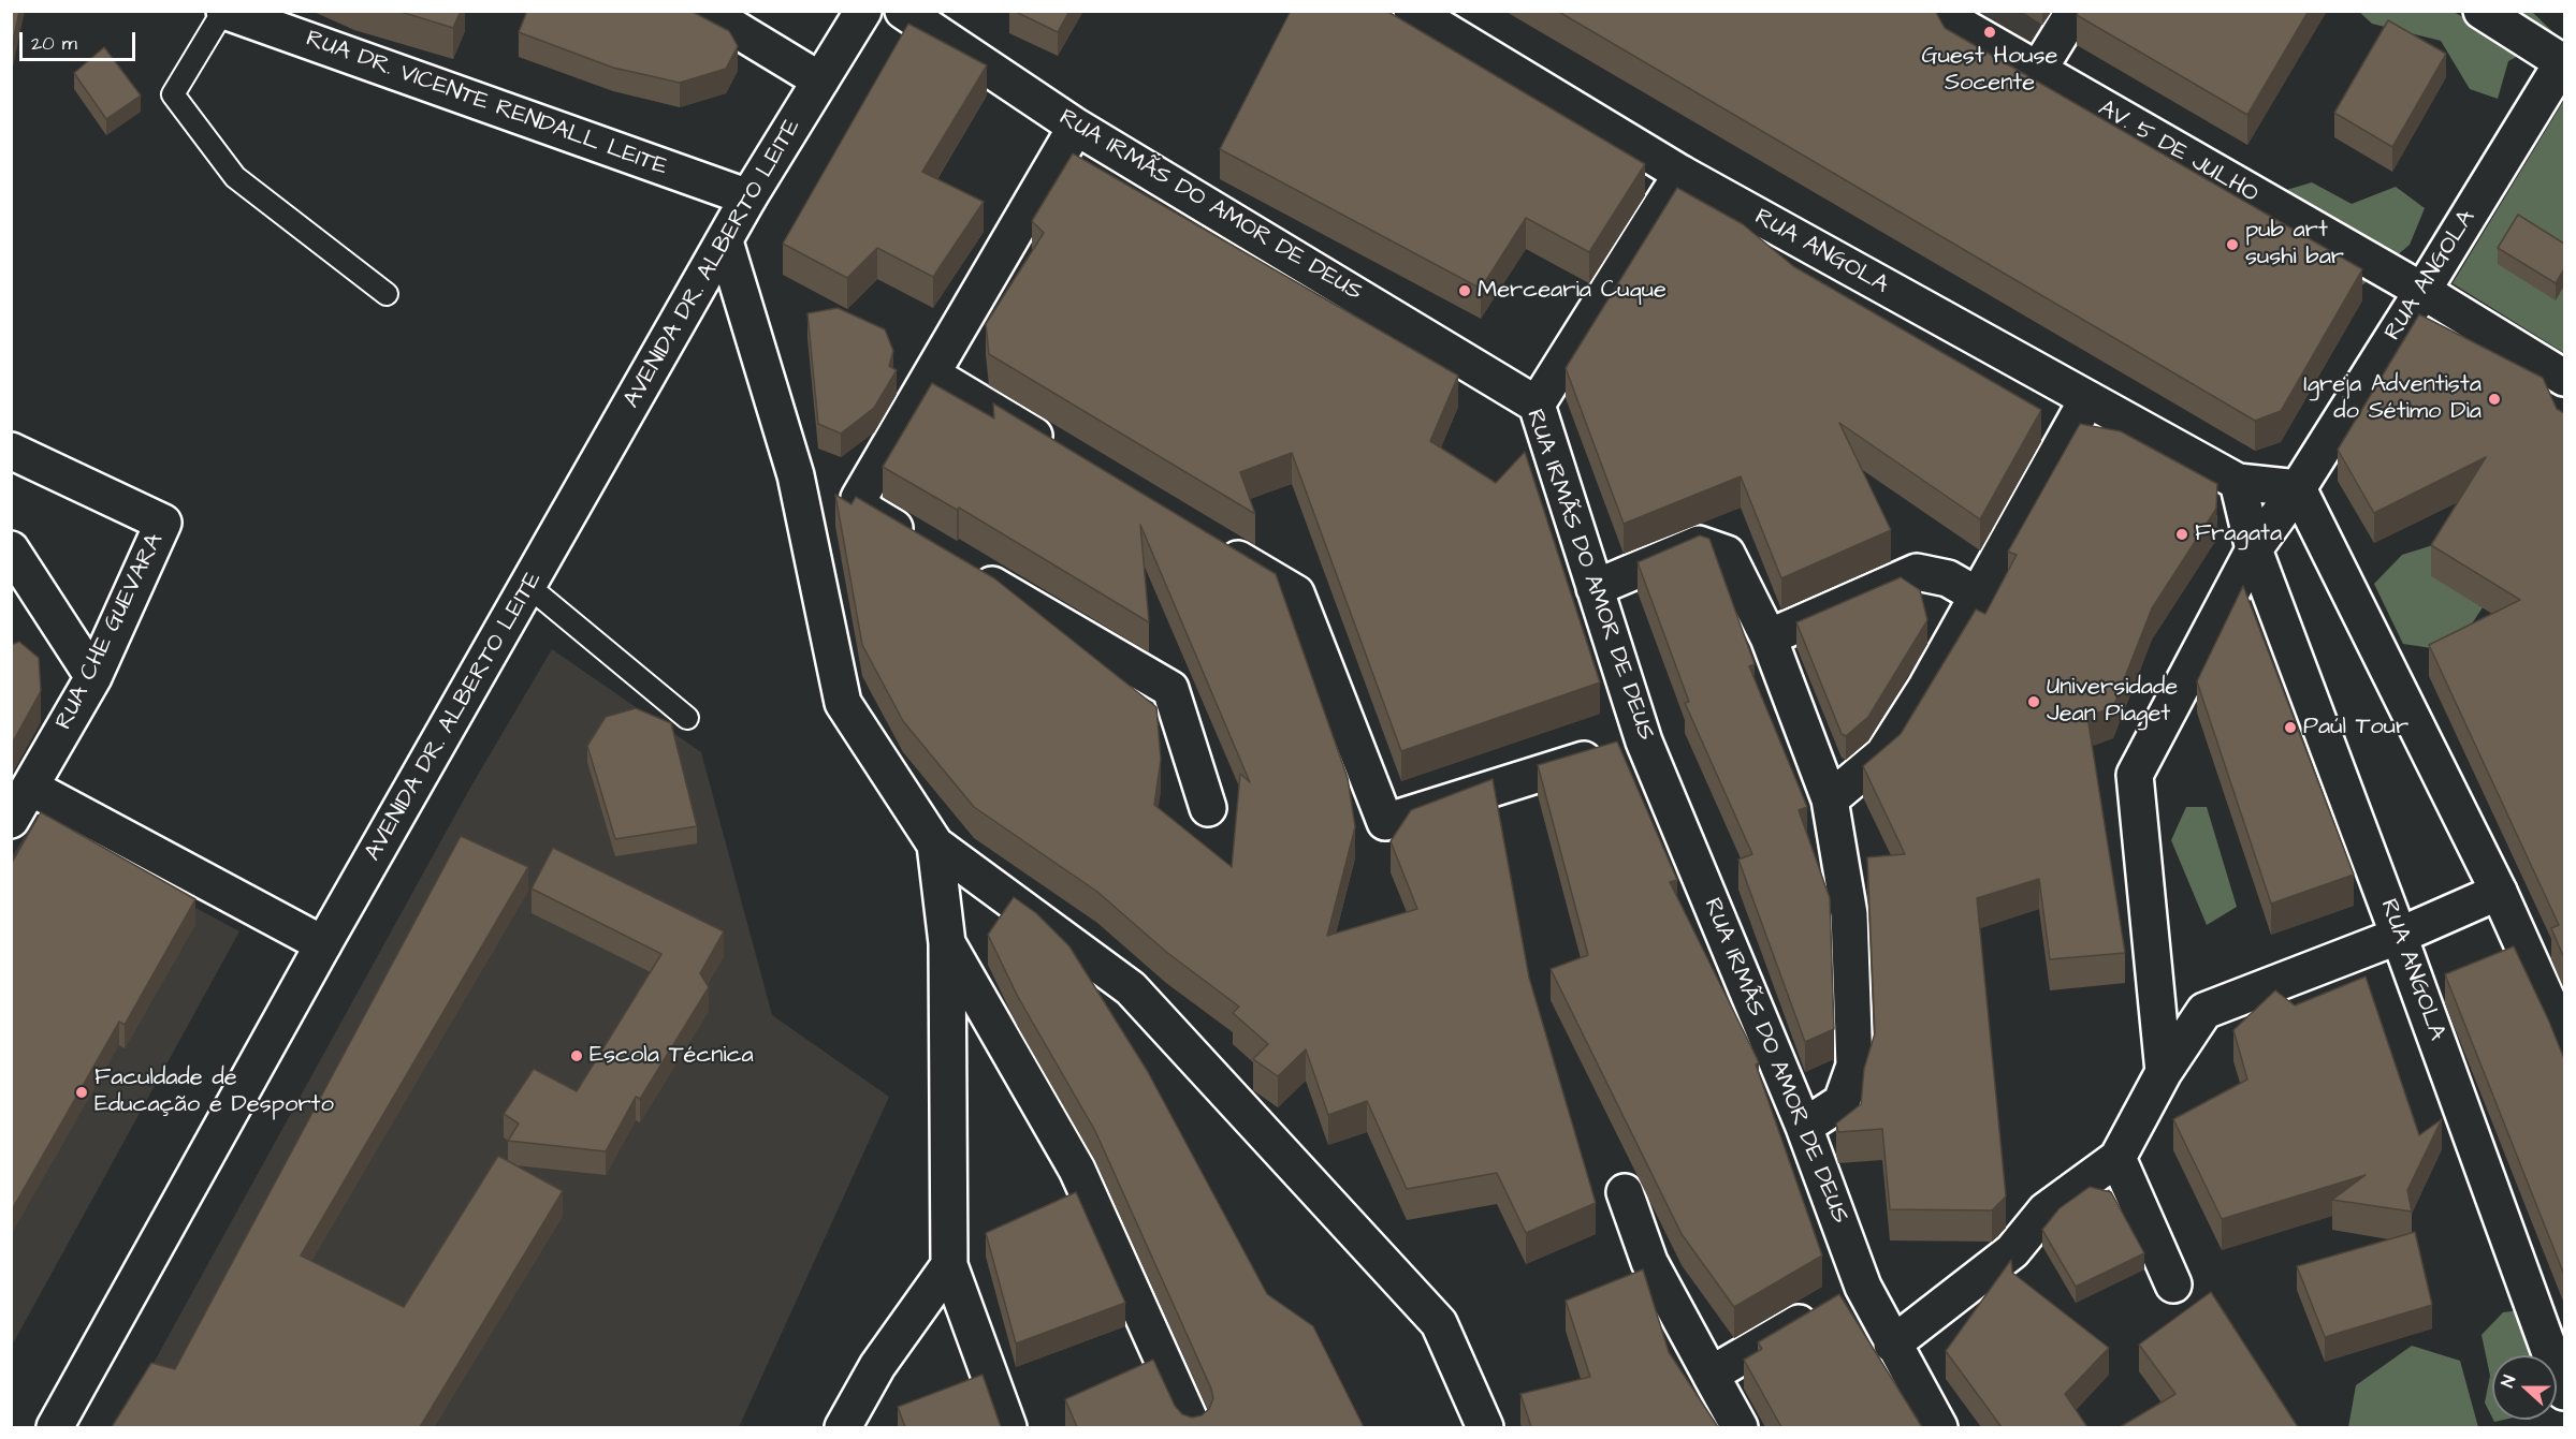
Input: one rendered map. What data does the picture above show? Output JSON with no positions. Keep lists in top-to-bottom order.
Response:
{
  "streets": {
    "street": [
      "RUA DR. VICENTE RENDALL LEITE",
      "AV. 5 DE JULHO",
      "RUA IRMÃS DO AMOR DE DEUS",
      "RUA ANGOLA",
      "AVENIDA DR. ALBERTO LEITE",
      "RUA CHE GUEVARA"
    ]
  },
  "crossings": [
    ["RUA DR. VICENTE RENDALL LEITE", "AVENIDA DR. ALBERTO LEITE"],
    ["AV. 5 DE JULHO", "RUA ANGOLA"]
  ],
  "places": [
    "Guest House Socente",
    "pub art sushi bar",
    "Mercearia Cuque",
    "Igreja Adventista do Sétimo Dia",
    "Fragata",
    "Universidade Jean Piaget",
    "Paúl Tour",
    "Escola Técnica",
    "Faculdade de Educação e Desporto"
  ],
  "scale_bar": "20 m",
  "north": "left"
}
